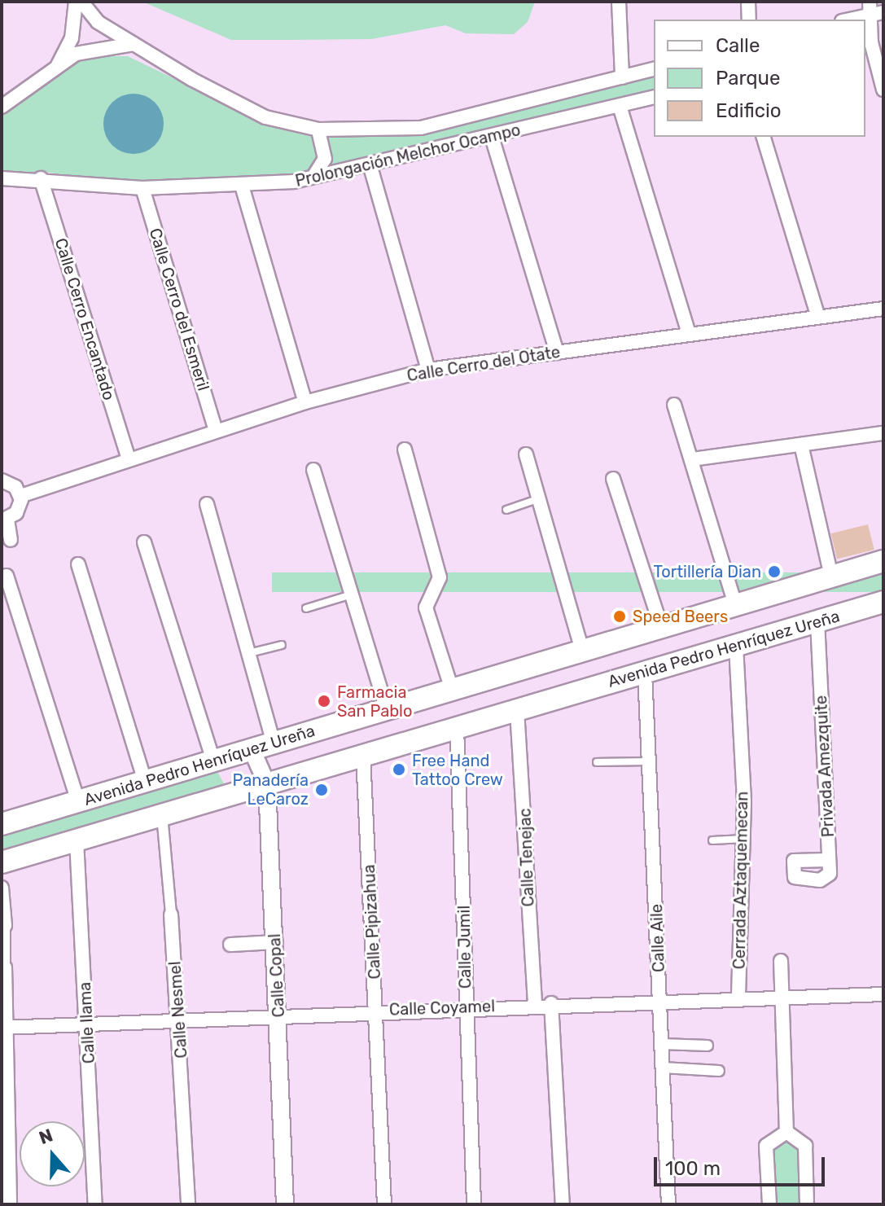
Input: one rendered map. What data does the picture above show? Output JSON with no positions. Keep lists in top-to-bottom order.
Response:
{
  "streets": {
    "main road": ["Avenida Pedro Henríquez Ureña"],
    "street": [
      "Prolongación Melchor Ocampo",
      "Calle Cerro del Esmeril",
      "Calle Cerro Encantado",
      "Calle Cerro del Otate",
      "Privada Amezquite",
      "Calle Tenejac",
      "Cerrada Aztaquemecan",
      "Calle Pipizahua",
      "Calle Aile",
      "Calle Jumil",
      "Calle Copal",
      "Calle Coyamel",
      "Calle Nesmel",
      "Calle Ilama"
    ]
  },
  "crossings": [
    ["Prolongación Melchor Ocampo", "Calle Cerro del Esmeril"],
    ["Prolongación Melchor Ocampo", "Calle Cerro Encantado"],
    ["Calle Cerro del Esmeril", "Calle Cerro del Otate"],
    ["Calle Cerro Encantado", "Calle Cerro del Otate"],
    ["Avenida Pedro Henríquez Ureña", "Privada Amezquite"],
    ["Avenida Pedro Henríquez Ureña", "Calle Tenejac"],
    ["Avenida Pedro Henríquez Ureña", "Cerrada Aztaquemecan"],
    ["Avenida Pedro Henríquez Ureña", "Calle Pipizahua"],
    ["Avenida Pedro Henríquez Ureña", "Calle Aile"],
    ["Avenida Pedro Henríquez Ureña", "Calle Jumil"],
    ["Avenida Pedro Henríquez Ureña", "Calle Copal"],
    ["Avenida Pedro Henríquez Ureña", "Calle Nesmel"],
    ["Avenida Pedro Henríquez Ureña", "Calle Ilama"],
    ["Calle Tenejac", "Calle Coyamel"],
    ["Cerrada Aztaquemecan", "Calle Coyamel"],
    ["Calle Pipizahua", "Calle Coyamel"],
    ["Calle Aile", "Calle Coyamel"],
    ["Calle Jumil", "Calle Coyamel"],
    ["Calle Copal", "Calle Coyamel"],
    ["Calle Coyamel", "Calle Nesmel"],
    ["Calle Coyamel", "Calle Ilama"]
  ],
  "places": [
    "Tortillería Dian",
    "Speed Beers",
    "Farmacia San Pablo",
    "Free Hand Tattoo Crew",
    "Panadería LeCaroz"
  ],
  "legend": ["Calle", "Parque", "Edificio"],
  "scale_bar": "100 m",
  "north": "top"
}
